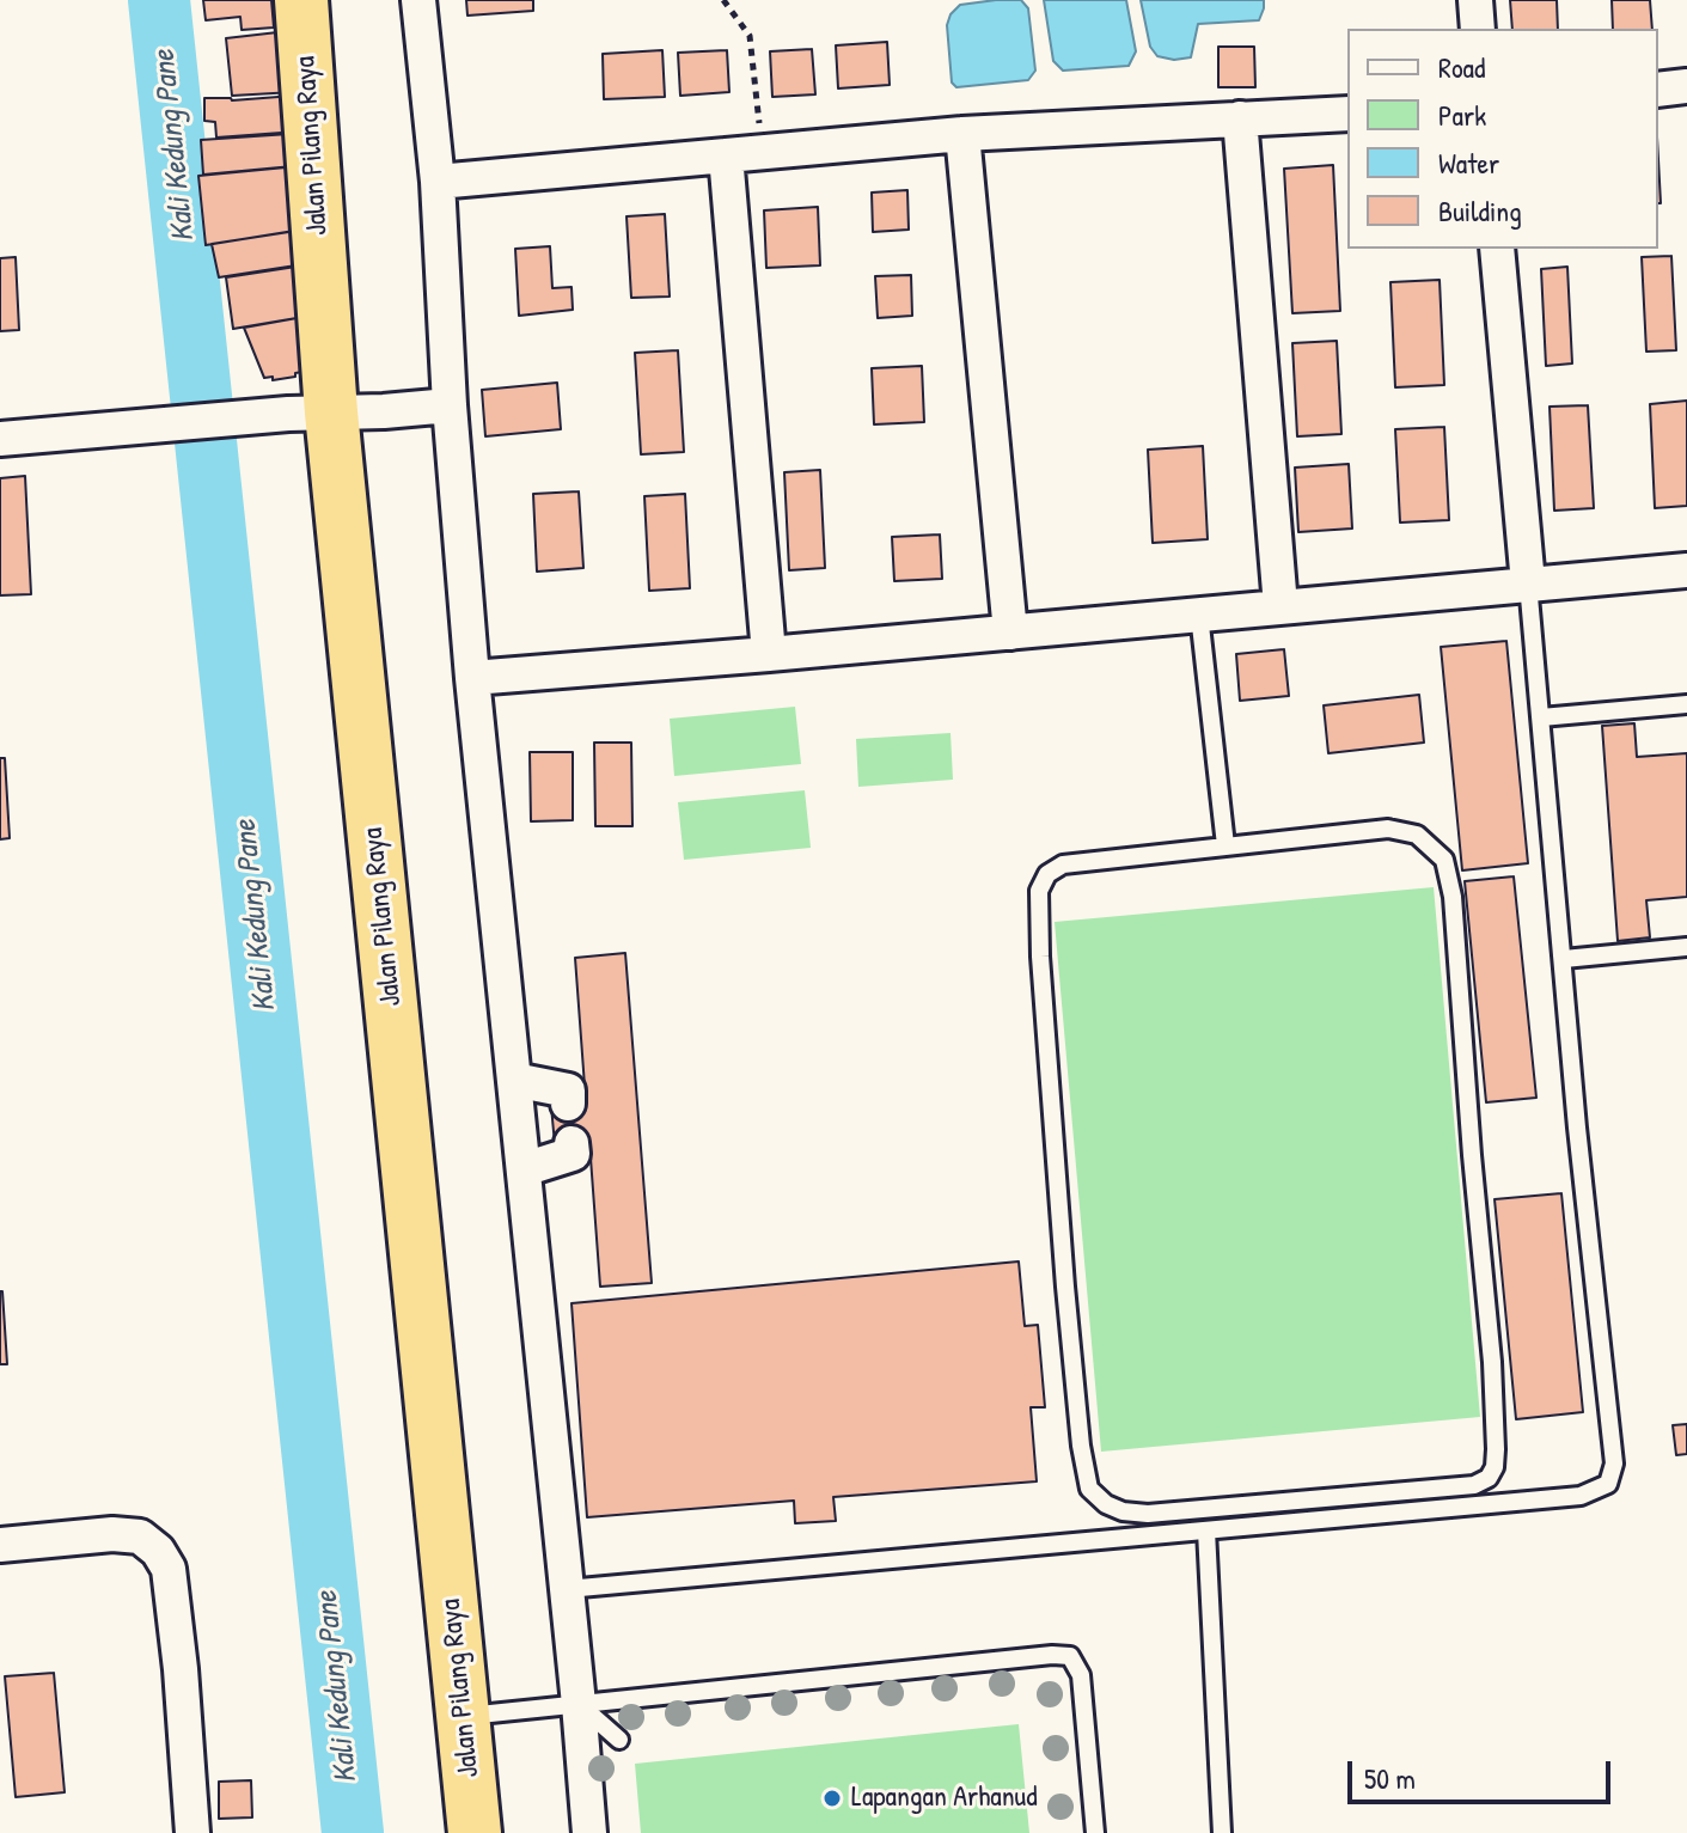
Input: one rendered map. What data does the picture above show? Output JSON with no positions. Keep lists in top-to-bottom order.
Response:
{
  "streets": {
    "highway": ["Jalan Pilang Raya"]
  },
  "water": ["Kali Kedung Pane"],
  "places": ["Lapangan Arhanud"],
  "legend": [
    "Road",
    "Park",
    "Water",
    "Building"
  ],
  "scale_bar": "50 m"
}
